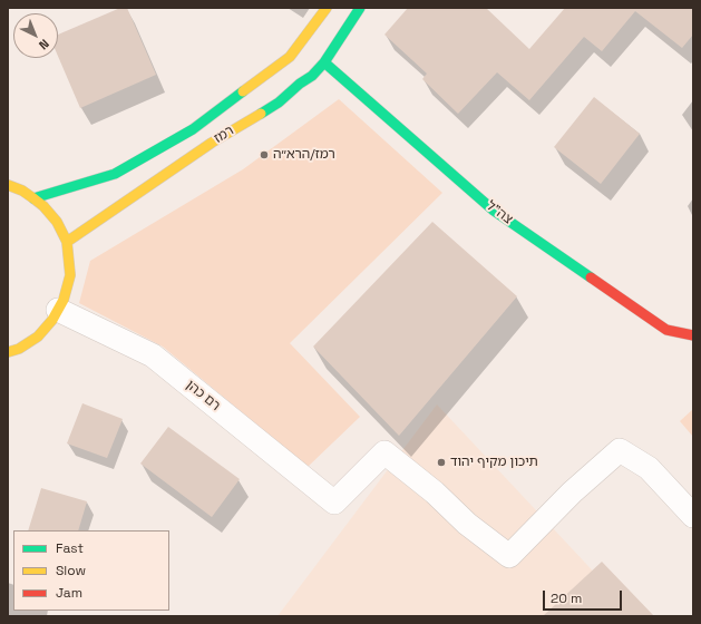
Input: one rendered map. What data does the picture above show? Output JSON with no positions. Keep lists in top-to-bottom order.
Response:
{
  "streets": {
    "street": ["רמז", "צה\"ל", "רם כהן"]
  },
  "crossings": [
    ["רמז", "צה\"ל"]
  ],
  "places": ["רמז/הרא״ה", "תיכון מקיף יהוד"],
  "legend": ["Fast", "Slow", "Jam"],
  "scale_bar": "20 m",
  "north": "bottom right"
}
